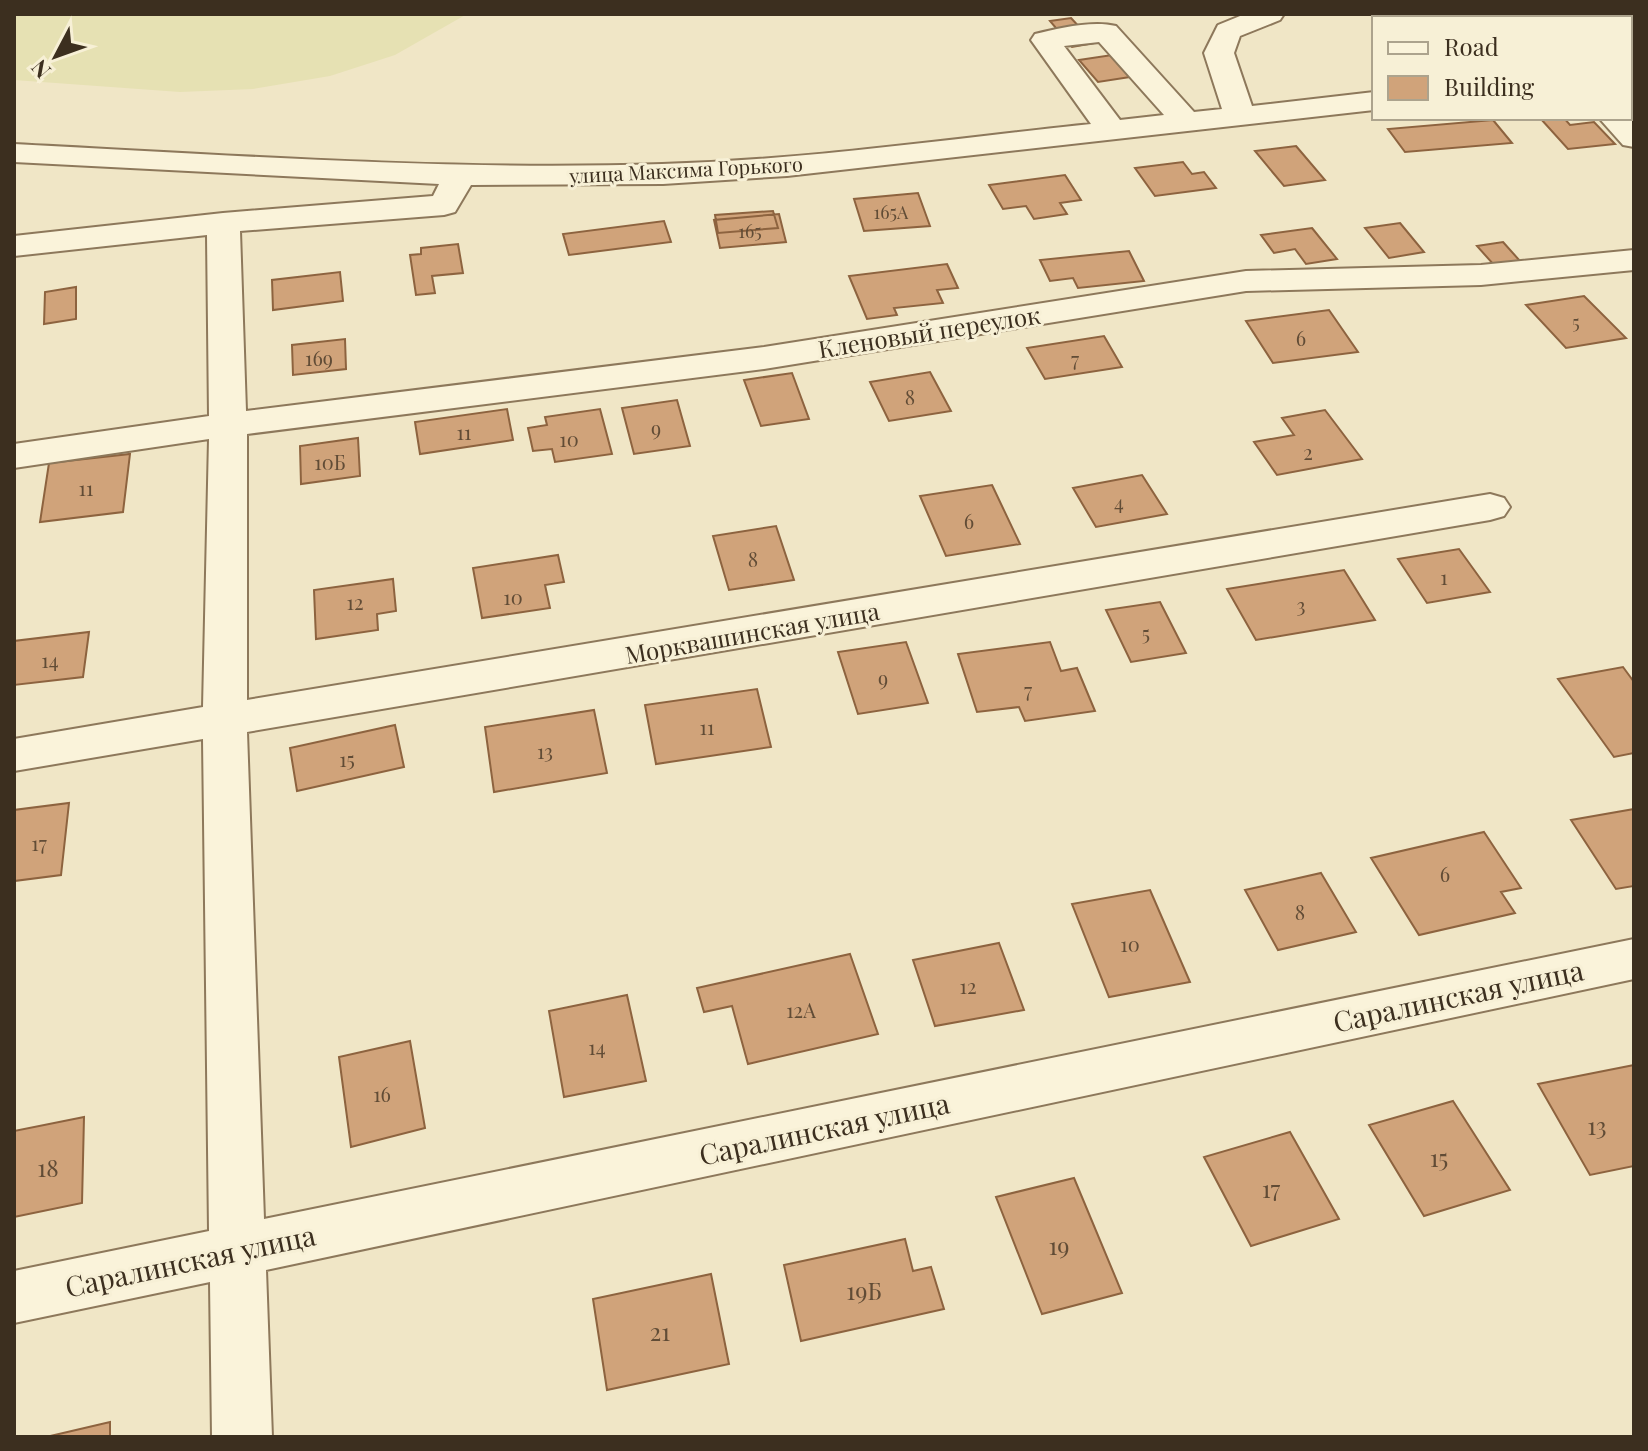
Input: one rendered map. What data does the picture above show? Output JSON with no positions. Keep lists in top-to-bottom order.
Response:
{
  "streets": {
    "street": [
      "улица Максима Горького",
      "Кленовый переулок",
      "Морквашинская улица",
      "Саралинская улица"
    ]
  },
  "house_numbers": [
    "165А",
    "165",
    "5",
    "6",
    "169",
    "7",
    "8",
    "9",
    "11",
    "10",
    "2",
    "10Б",
    "11",
    "4",
    "6",
    "8",
    "1",
    "10",
    "12",
    "3",
    "5",
    "14",
    "9",
    "7",
    "11",
    "13",
    "15",
    "17",
    "6",
    "8",
    "10",
    "12",
    "12А",
    "14",
    "16",
    "13",
    "15",
    "18",
    "17",
    "19",
    "19Б",
    "21"
  ],
  "legend": ["Road", "Building"],
  "north": "bottom left"
}
